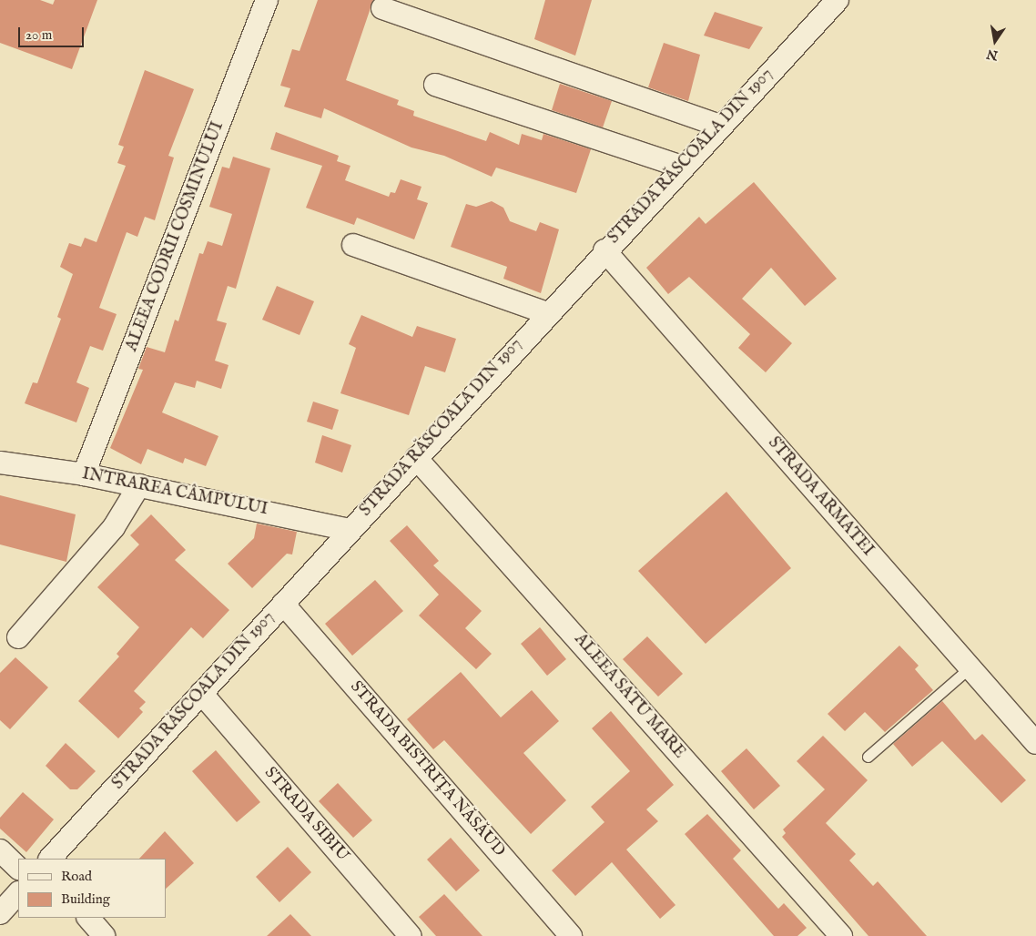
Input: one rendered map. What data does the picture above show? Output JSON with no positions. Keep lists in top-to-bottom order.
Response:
{
  "streets": {
    "street": [
      "STRADA RĂSCOALA DIN 1907",
      "ALEEA CODRII COSMINULUI",
      "INTRAREA CÂMPULUI",
      "STRADA ARMATEI",
      "ALEEA SATU MARE",
      "STRADA BISTRIȚA NĂSĂUD",
      "STRADA SIBIU"
    ]
  },
  "crossings": [
    ["STRADA RĂSCOALA DIN 1907", "INTRAREA CÂMPULUI"],
    ["STRADA RĂSCOALA DIN 1907", "STRADA ARMATEI"],
    ["STRADA RĂSCOALA DIN 1907", "ALEEA SATU MARE"],
    ["STRADA RĂSCOALA DIN 1907", "STRADA BISTRIȚA NĂSĂUD"],
    ["STRADA RĂSCOALA DIN 1907", "STRADA SIBIU"],
    ["ALEEA CODRII COSMINULUI", "INTRAREA CÂMPULUI"]
  ],
  "legend": ["Road", "Building"],
  "scale_bar": "20 m",
  "north": "bottom"
}
